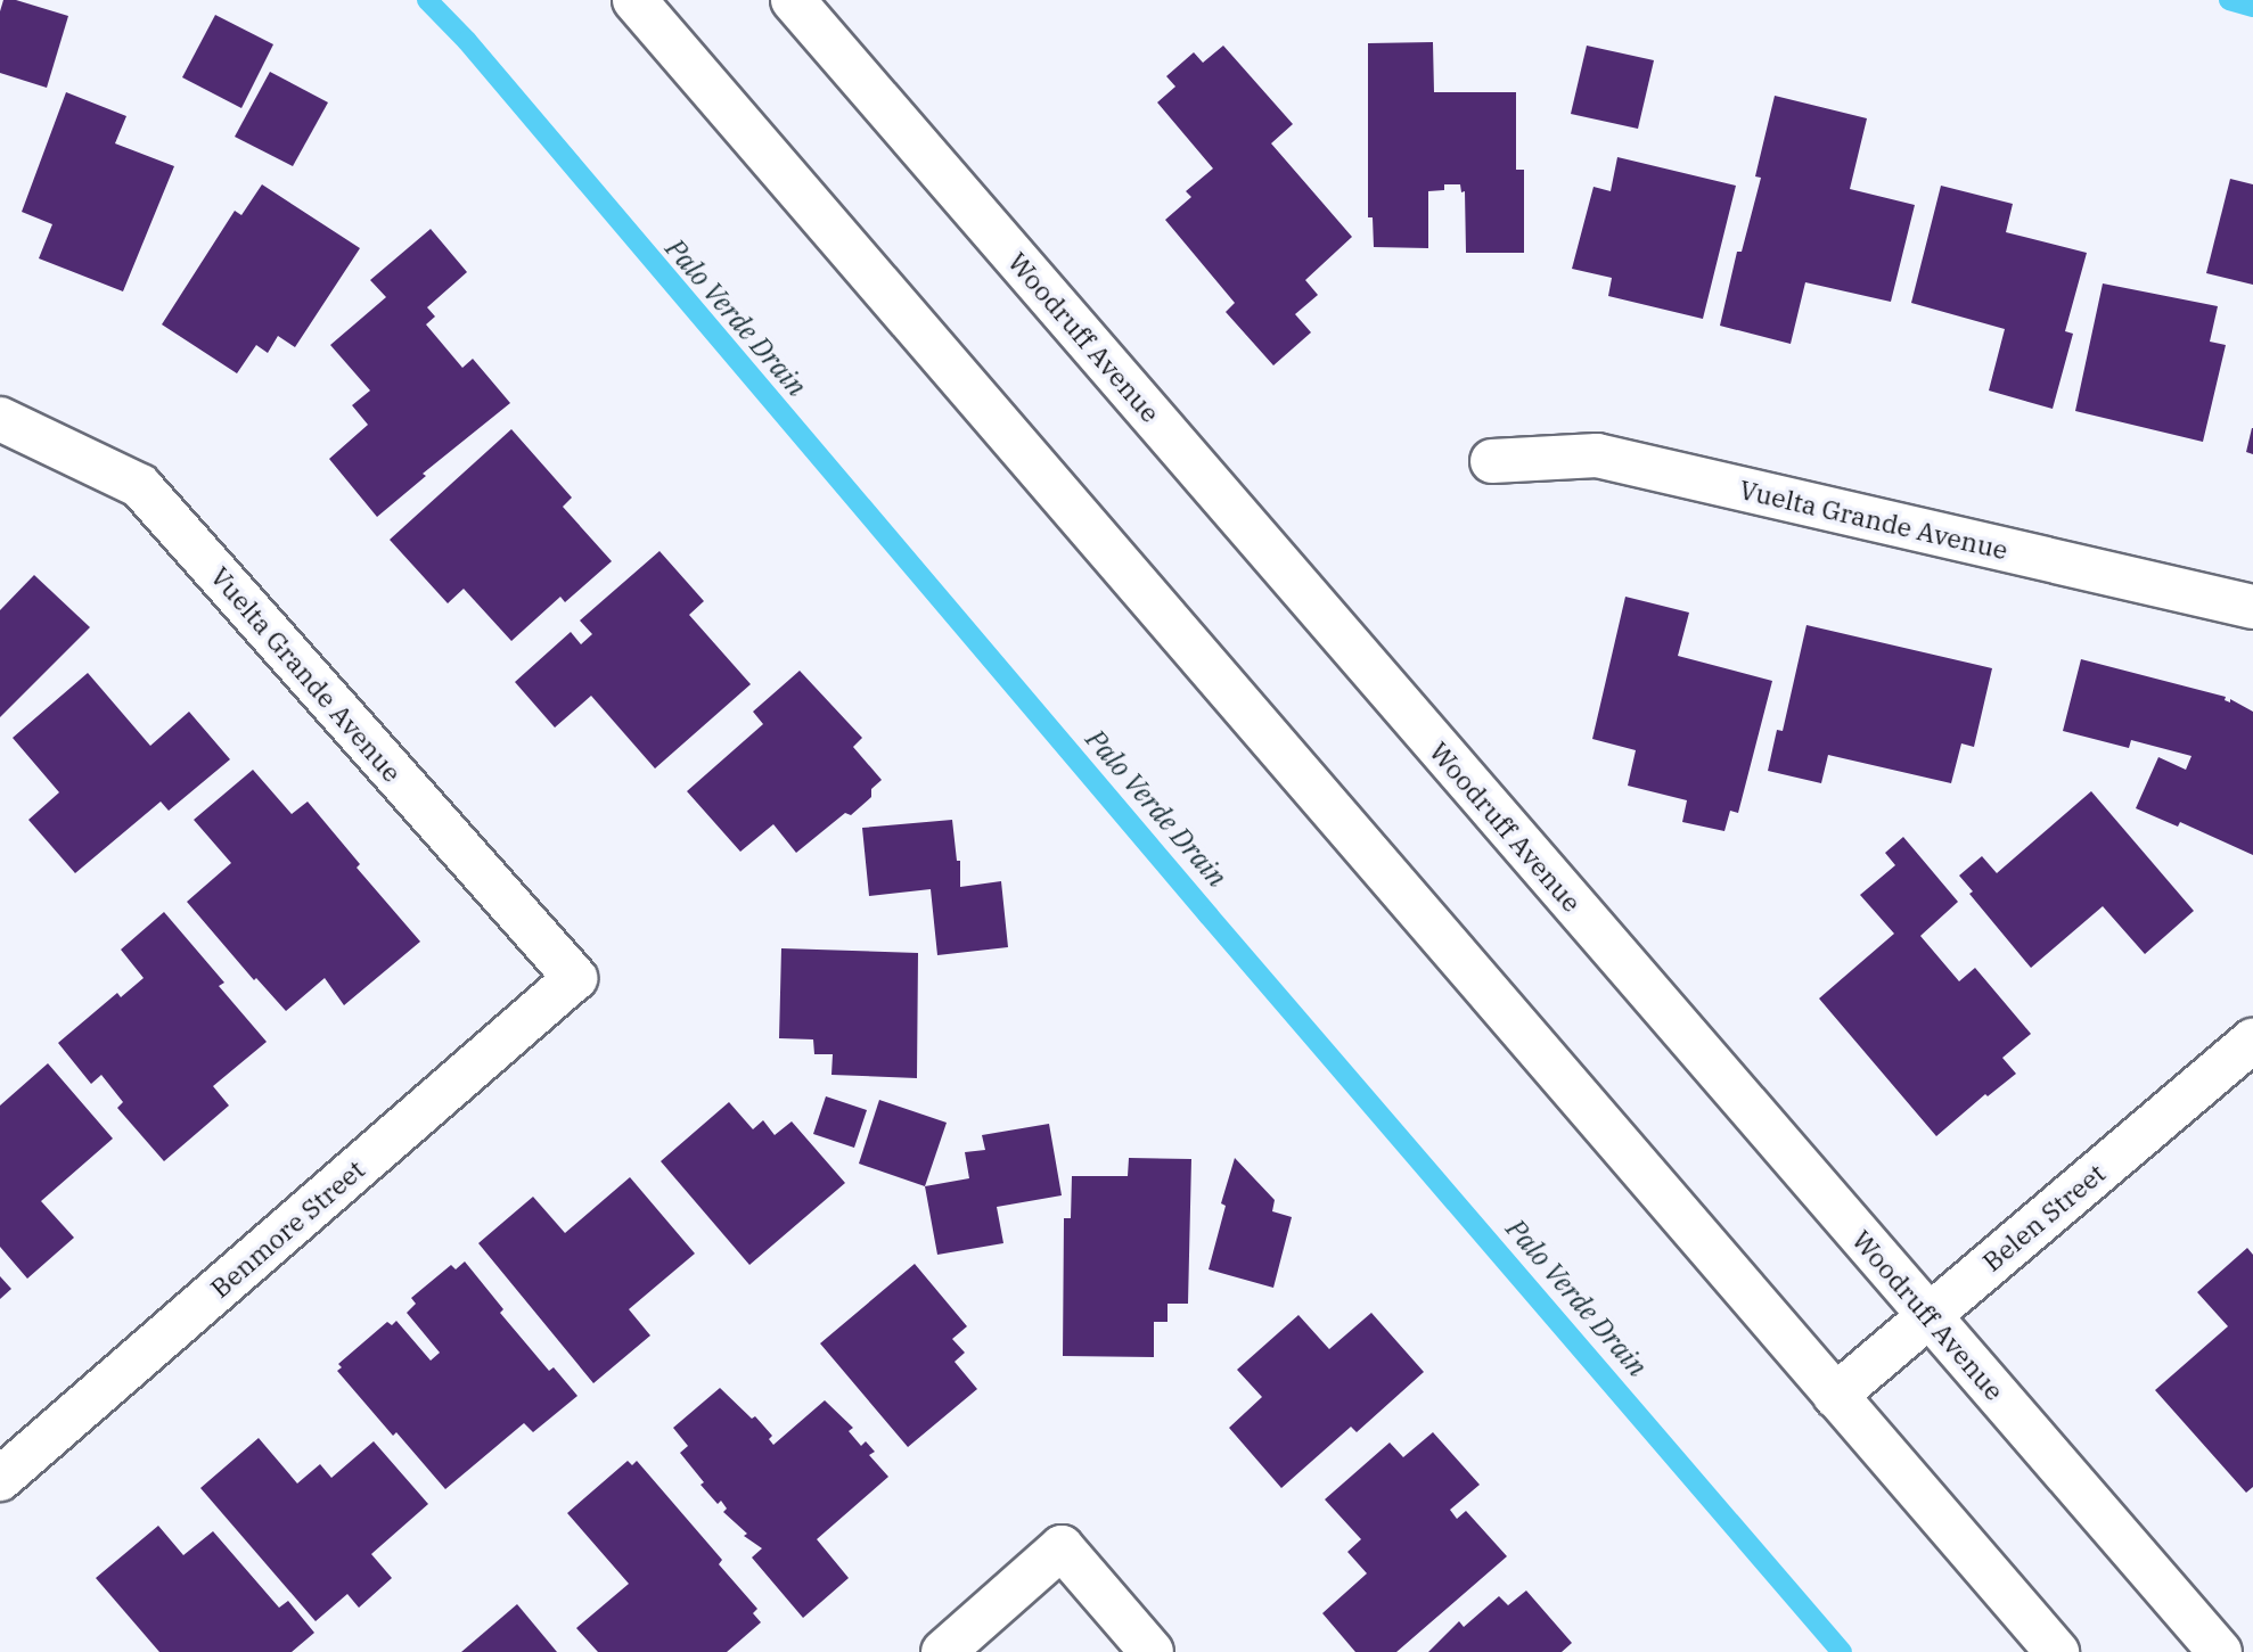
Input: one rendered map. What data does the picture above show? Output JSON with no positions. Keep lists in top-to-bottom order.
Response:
{
  "streets": {
    "main road": [
      "Woodruff Avenue",
      "Vuelta Grande Avenue",
      "Belen Street",
      "Benmore Street"
    ]
  },
  "crossings": [
    ["Woodruff Avenue", "Belen Street"],
    ["Vuelta Grande Avenue", "Benmore Street"]
  ],
  "water": ["Palo Verde Drain"]
}
